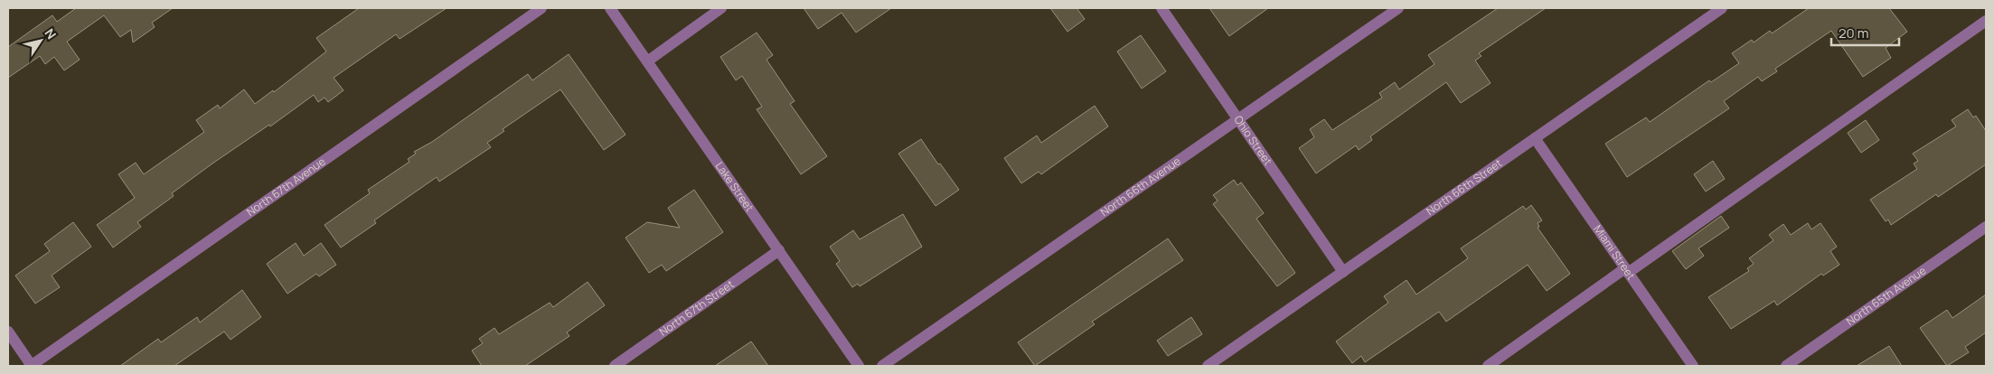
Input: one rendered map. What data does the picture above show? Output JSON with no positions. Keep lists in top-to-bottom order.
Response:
{
  "streets": {
    "street": [
      "Ohio Street",
      "North 67th Avenue",
      "Lake Street",
      "North 66th Avenue",
      "North 66th Street",
      "Miami Street",
      "North 65th Avenue",
      "North 67th Street"
    ]
  },
  "crossings": [
    ["Ohio Street", "North 66th Avenue"],
    ["Ohio Street", "North 66th Street"],
    ["Lake Street", "North 67th Street"],
    ["North 66th Street", "Miami Street"]
  ],
  "scale_bar": "20 m",
  "north": "top right"
}
